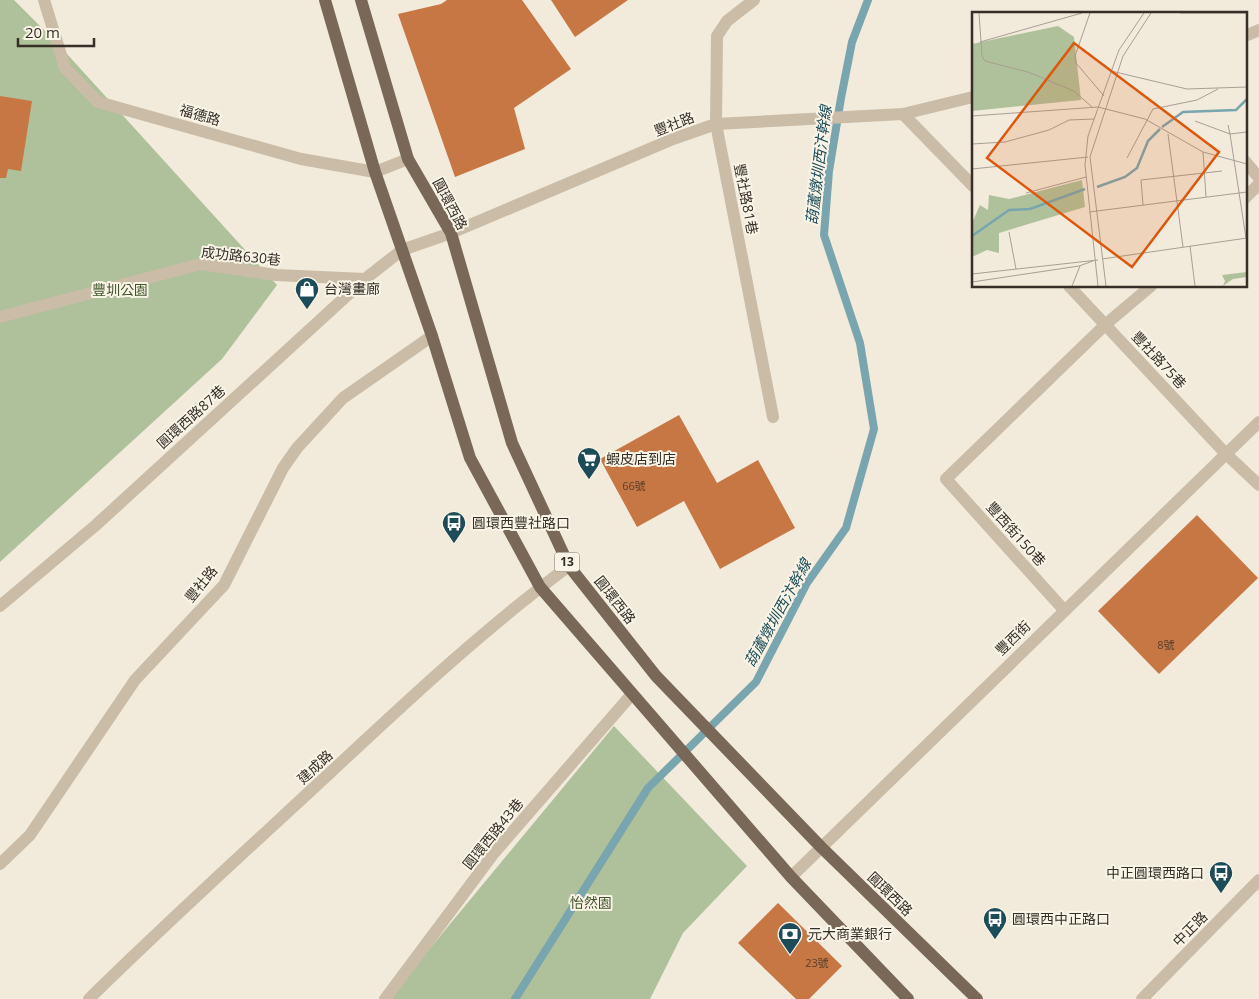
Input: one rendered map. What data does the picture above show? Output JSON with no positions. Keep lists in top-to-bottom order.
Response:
{
  "streets": {
    "main road": ["圓環西路", "13"],
    "street": [
      "福德路",
      "豐社路",
      "豐社路81巷",
      "成功路630巷",
      "豐社路75巷",
      "圓環西路87巷",
      "豐西街150巷",
      "豐西街",
      "建成路",
      "圓環西路43巷",
      "中正路"
    ]
  },
  "crossings": [
    ["福德路", "13"],
    ["豐社路", "豐社路81巷"],
    ["豐社路", "圓環西路"],
    ["豐社路", "圓環西路87巷"],
    ["豐社路", "13"],
    ["圓環西路", "豐西街"],
    ["圓環西路", "建成路"],
    ["成功路630巷", "圓環西路87巷"],
    ["豐社路75巷", "豐西街150巷"],
    ["豐社路75巷", "豐西街"],
    ["圓環西路87巷", "13"],
    ["豐西街150巷", "豐西街"],
    ["13", "豐西街"],
    ["13", "建成路"],
    ["13", "圓環西路43巷"]
  ],
  "water": ["葫蘆燉圳西汴幹線"],
  "parks": ["豐圳公園", "怡然園"],
  "places": {
    "shop": ["台灣畫廊"],
    "supermarket": ["蝦皮店到店"],
    "bus stop": ["圓環西豐社路口", "中正圓環西路口", "圓環西中正路口"],
    "bank": ["元大商業銀行"]
  },
  "house_numbers": ["66號", "8號", "23號"],
  "scale_bar": "20 m"
}
